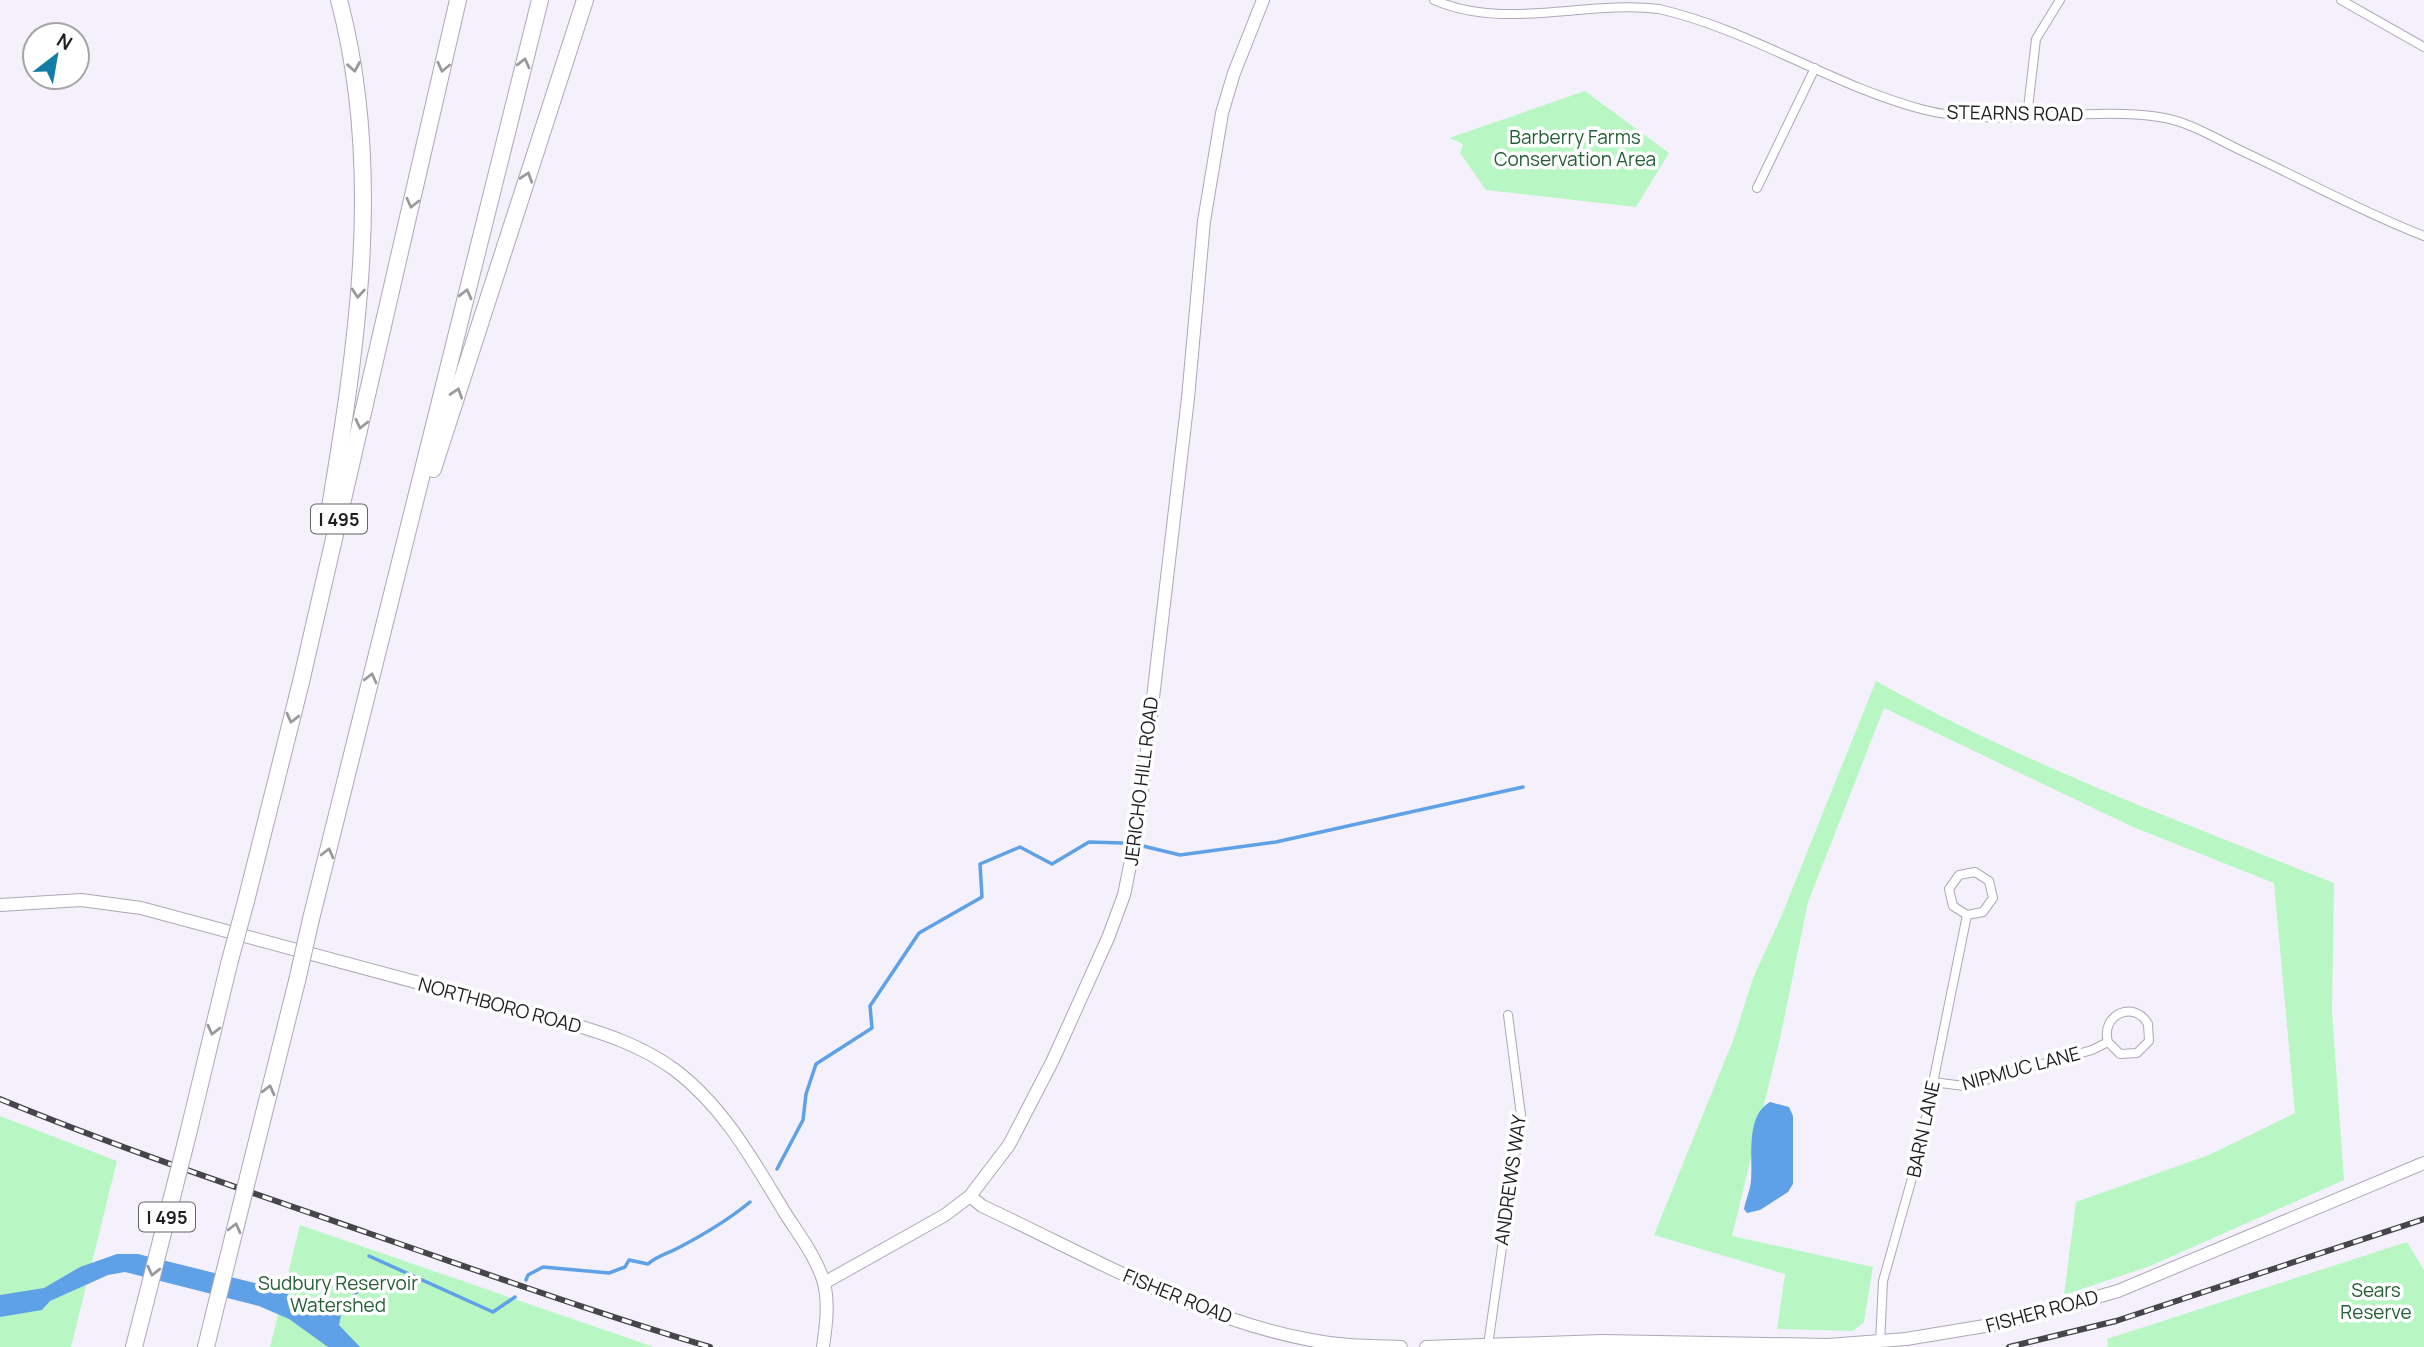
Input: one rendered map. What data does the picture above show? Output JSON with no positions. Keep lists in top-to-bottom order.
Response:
{
  "streets": {
    "highway": ["I 495"],
    "street": [
      "STEARNS ROAD",
      "JERICHO HILL ROAD",
      "NORTHBORO ROAD",
      "NIPMUC LANE",
      "BARN LANE",
      "ANDREWS WAY",
      "FISHER ROAD"
    ]
  },
  "crossings": [
    ["JERICHO HILL ROAD", "NORTHBORO ROAD"],
    ["JERICHO HILL ROAD", "FISHER ROAD"],
    ["NIPMUC LANE", "BARN LANE"],
    ["BARN LANE", "FISHER ROAD"],
    ["ANDREWS WAY", "FISHER ROAD"]
  ],
  "parks": ["Barberry Farms Conservation Area", "Sudbury Reservoir Watershed", "Sears Reserve"],
  "north": "top right"
}
